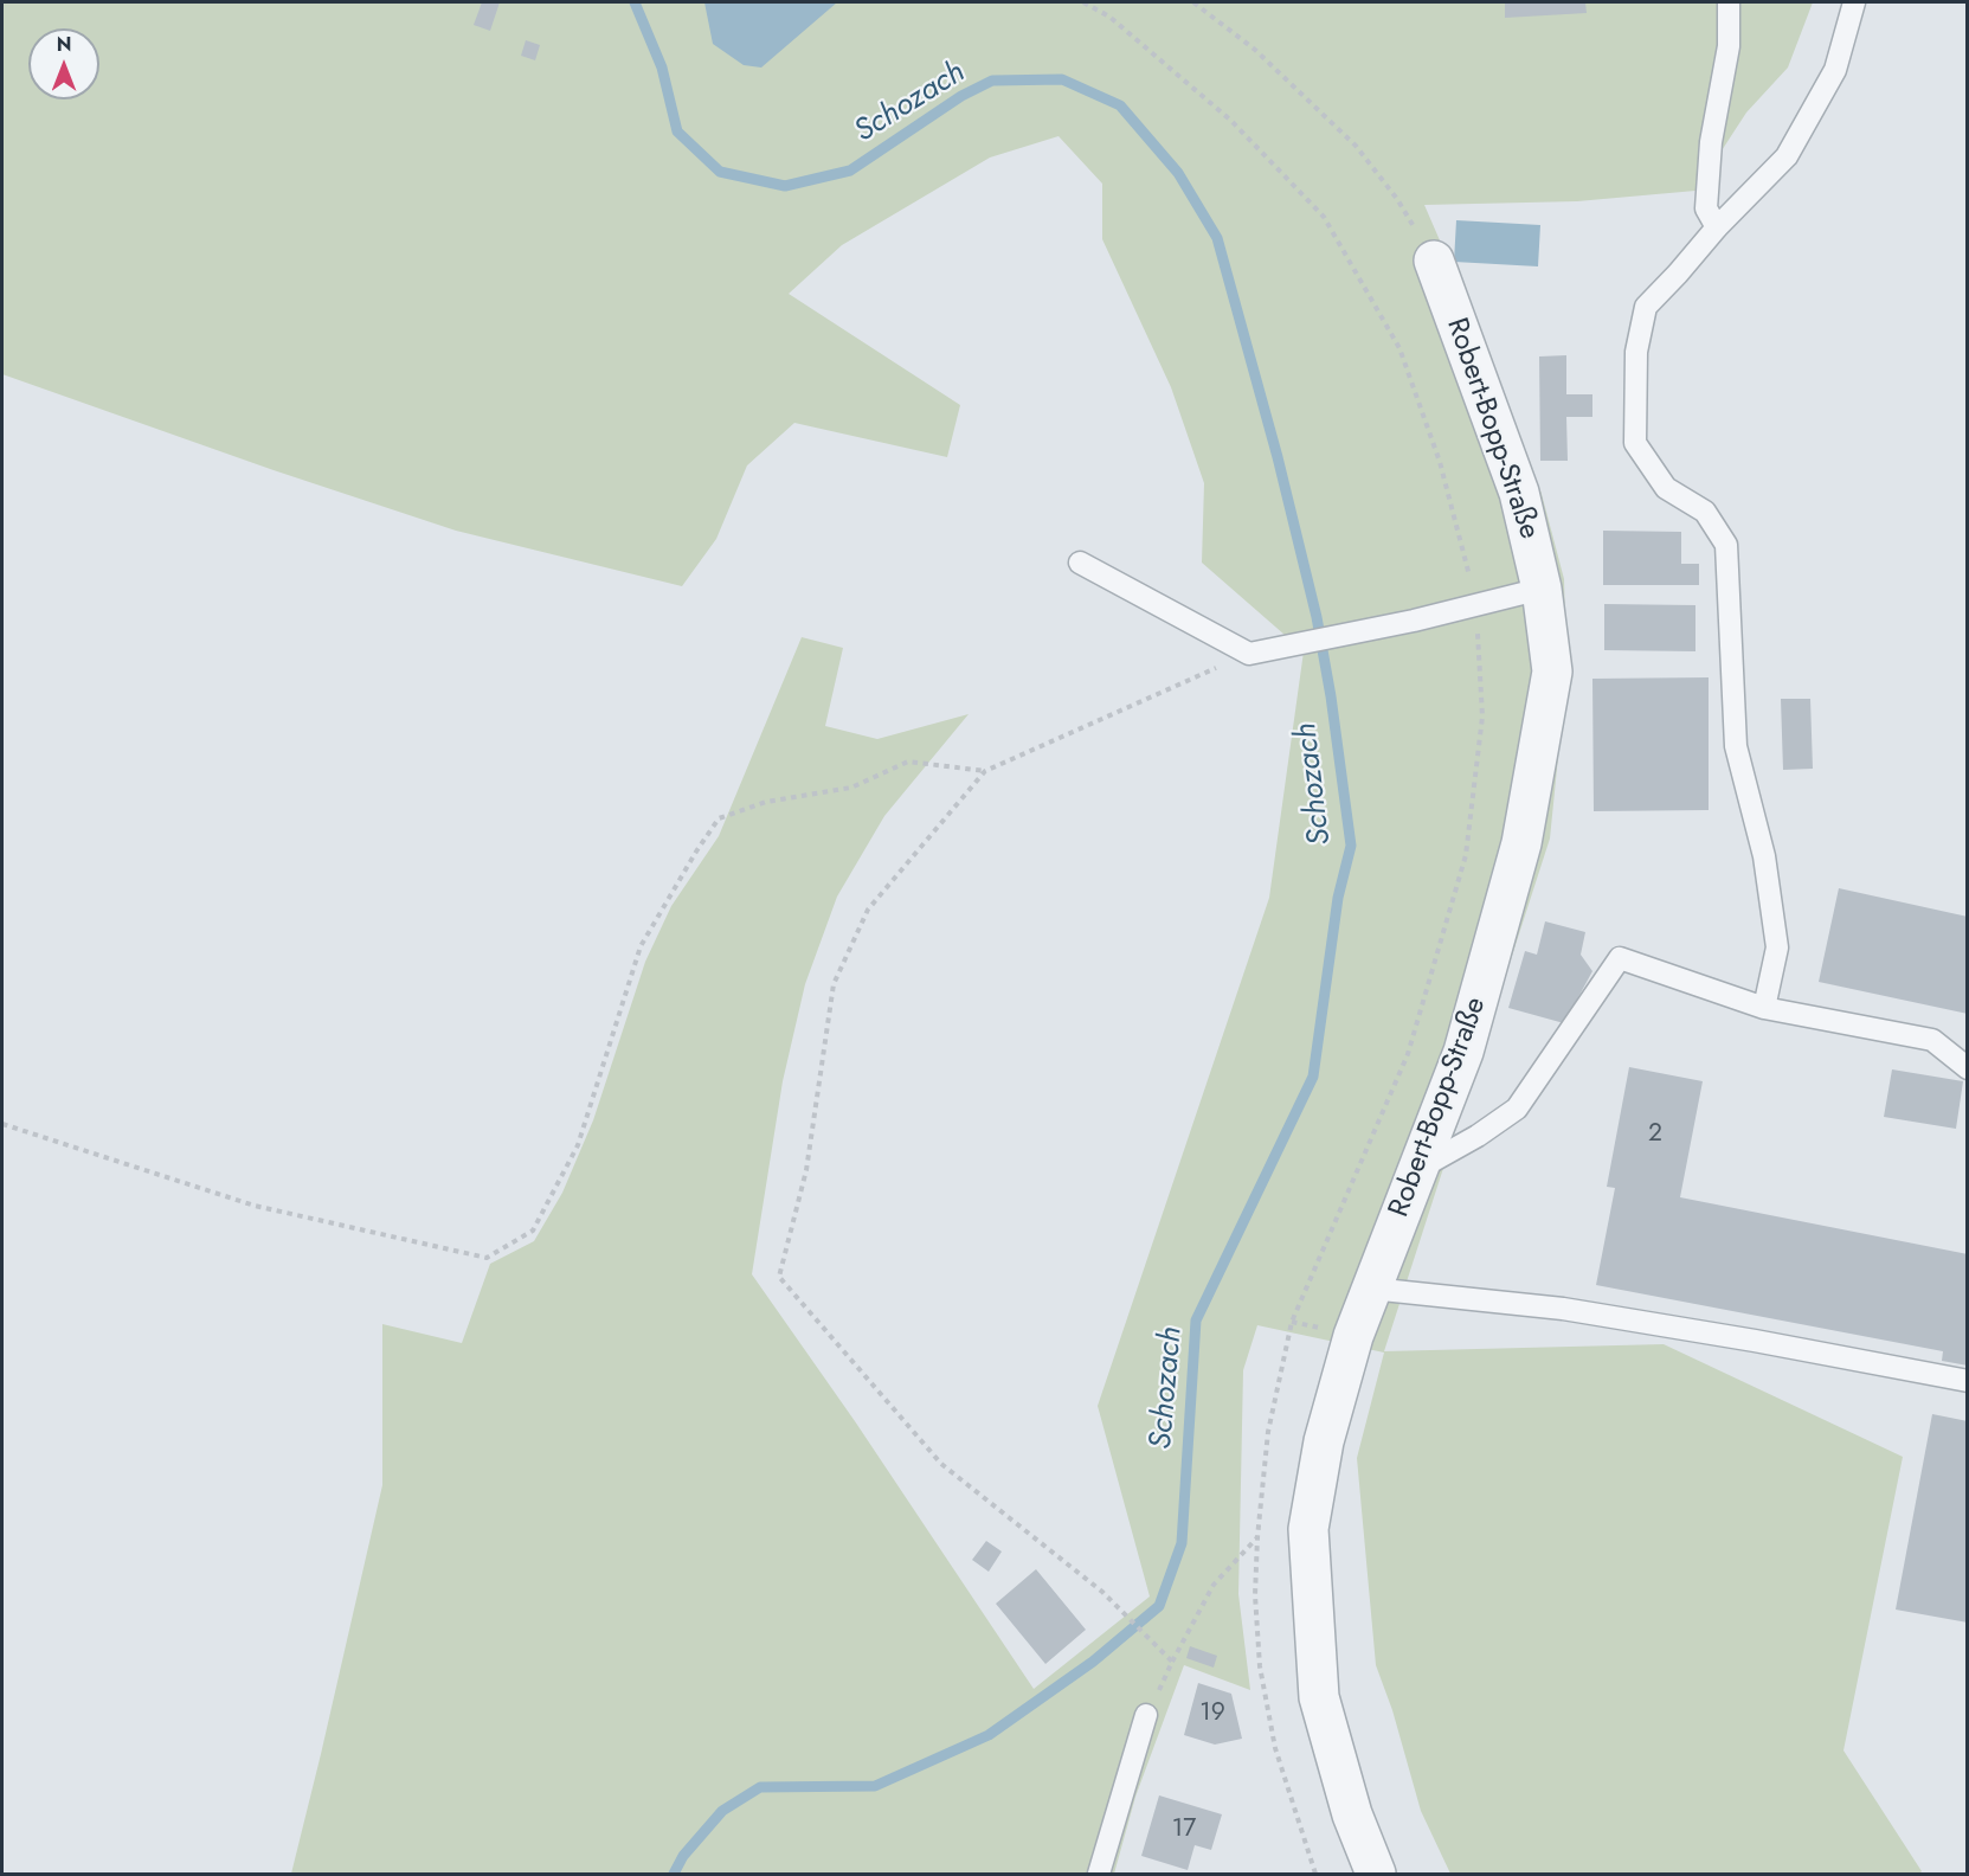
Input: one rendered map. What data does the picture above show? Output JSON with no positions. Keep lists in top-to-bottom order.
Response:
{
  "streets": {
    "street": ["Robert-Bopp-Straße"]
  },
  "water": ["Schozach"],
  "house_numbers": ["2", "19", "17"],
  "north": "top"
}
